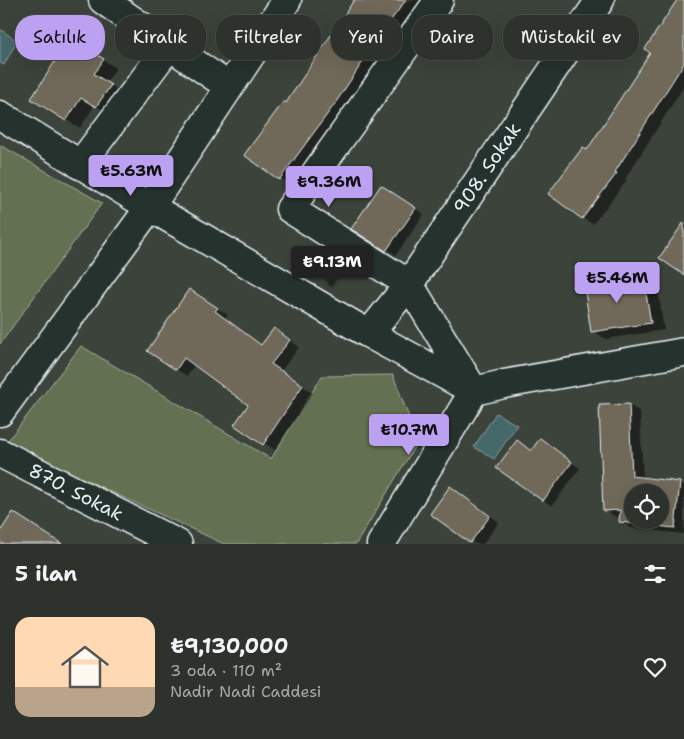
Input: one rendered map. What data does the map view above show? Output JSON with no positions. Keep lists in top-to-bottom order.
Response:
{
  "streets": {
    "street": ["908. Sokak", "870. Sokak"]
  },
  "page": {
    "chip": [
      "Satılık",
      "Kiralık",
      "Filtreler",
      "Yeni",
      "Daire",
      "Müstakil ev"
    ],
    "price": [
      "₺5.63M",
      "₺9.36M",
      "₺9.13M",
      "₺5.46M",
      "₺10.7M"
    ],
    "heading": "5 ilan",
    "list": [
      {
        "name": "₺9,130,000",
        "note": "3 oda · 110 m² · Nadir Nadi Caddesi"
      }
    ]
  }
}
